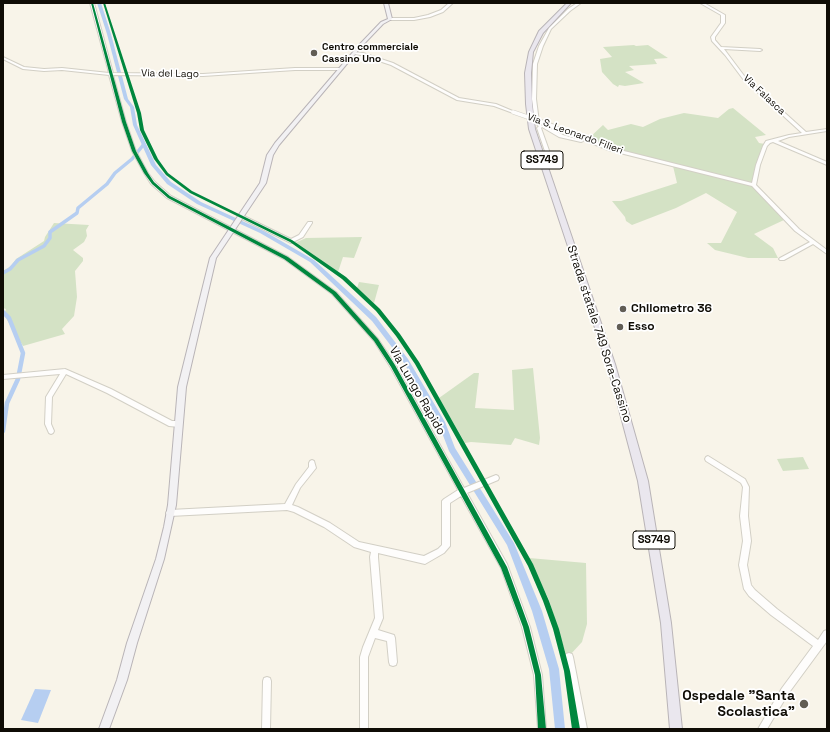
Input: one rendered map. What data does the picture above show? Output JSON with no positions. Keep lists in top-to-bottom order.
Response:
{
  "streets": {
    "highway": ["SS749", "Strada statale 749 Sora-Cassino"],
    "street": [
      "Via del Lago",
      "Via Falasca",
      "Via S. Leonardo Filieri",
      "Via Lungo Rapido"
    ]
  },
  "crossings": [
    ["Via del Lago", "Via Lungo Rapido"]
  ],
  "places": [
    "Centro commerciale Cassino Uno",
    "Chilometro 36",
    "Esso",
    "Ospedale \"Santa Scolastica\""
  ]
}
